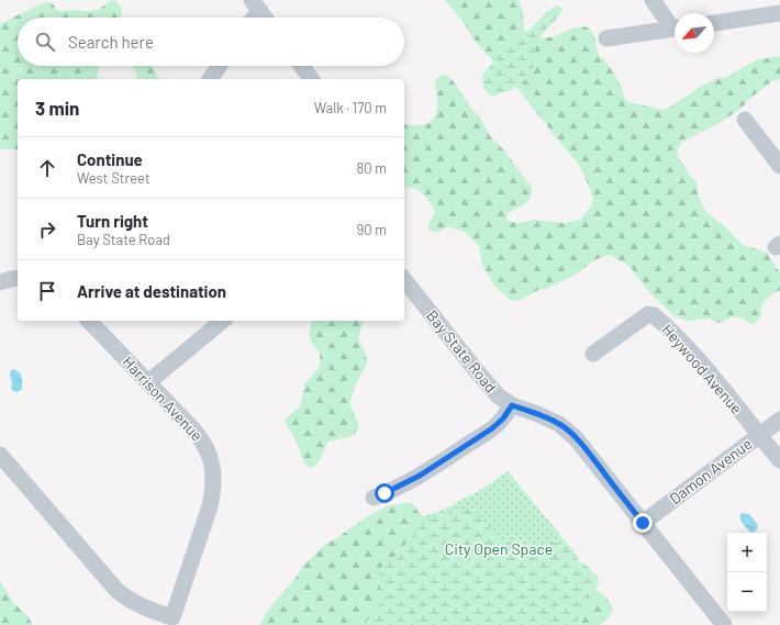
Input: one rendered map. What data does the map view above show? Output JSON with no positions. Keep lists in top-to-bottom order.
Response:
{
  "streets": {
    "street": [
      "Bay State Road",
      "Heywood Avenue",
      "Harrison Avenue",
      "Damon Avenue"
    ]
  },
  "crossings": [
    ["Bay State Road", "Damon Avenue"],
    ["Heywood Avenue", "Damon Avenue"]
  ],
  "parks": ["City Open Space"],
  "north": "bottom left",
  "page": {
    "search": "Search here",
    "heading": ["3 min", "Walk · 170 m"],
    "list": [
      ["Continue", "West Street", "80 m"],
      ["Turn right", "Bay State Road", "90 m"],
      "Arrive at destination"
    ],
    "map_buttons": ["+", "−"]
  }
}
